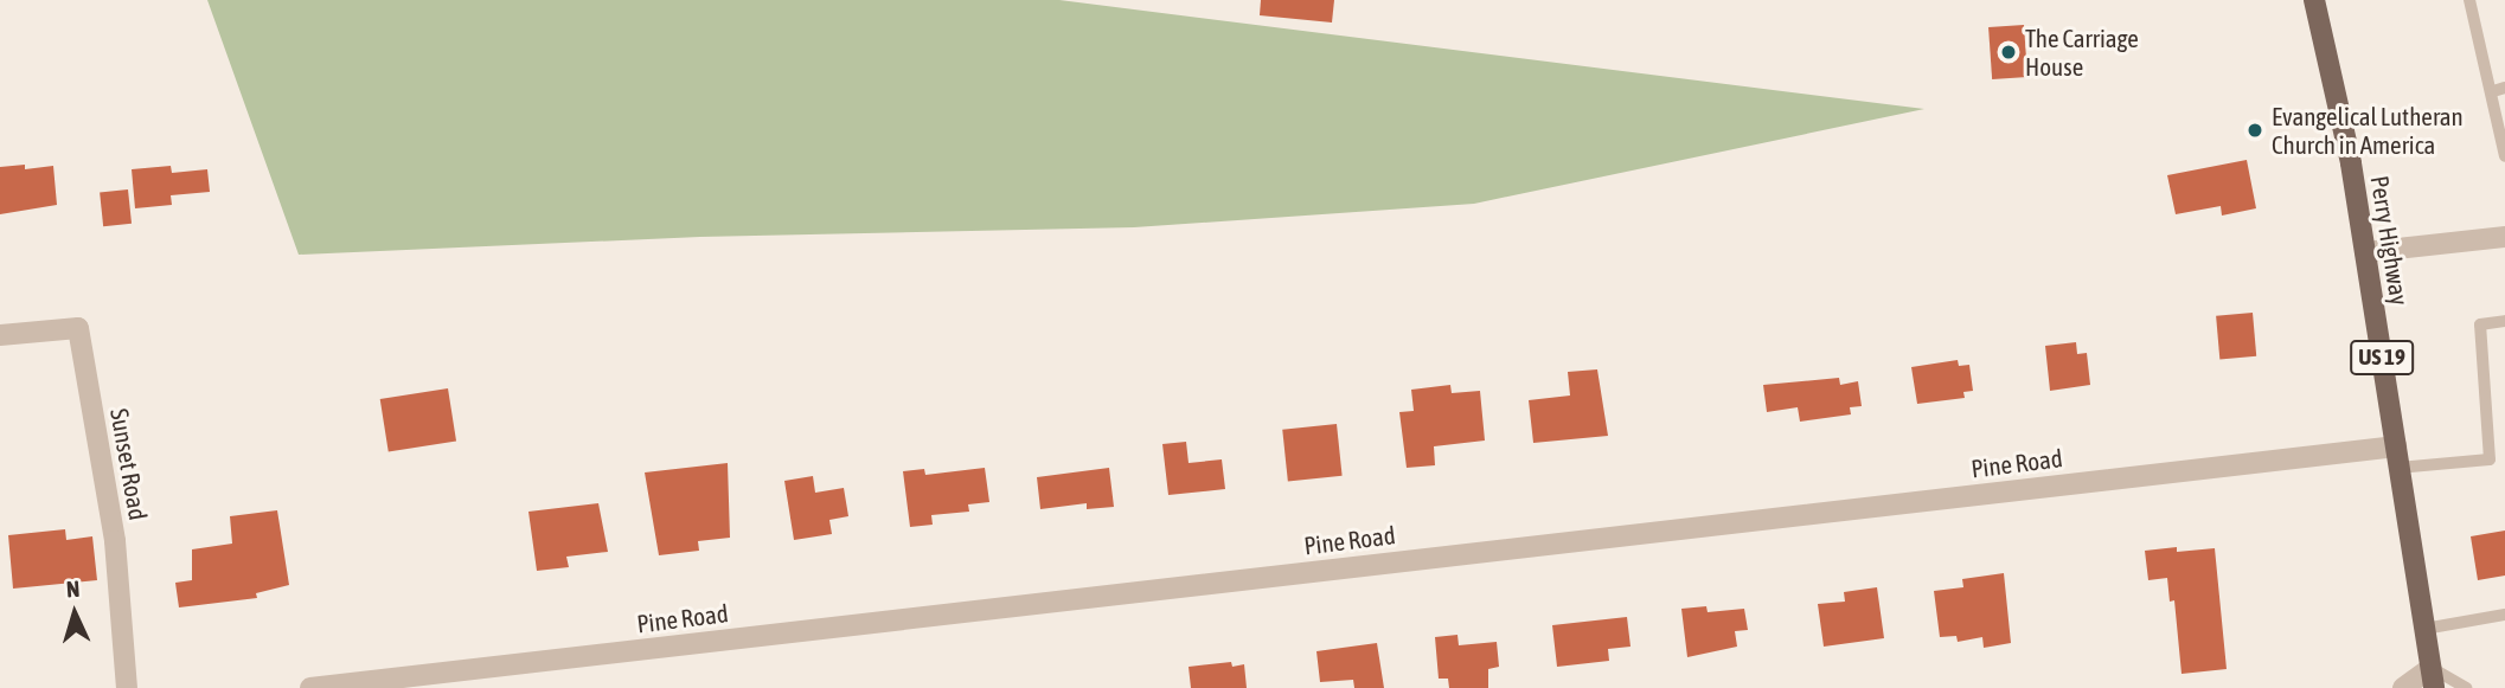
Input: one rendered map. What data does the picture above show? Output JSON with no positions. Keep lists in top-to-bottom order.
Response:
{
  "streets": {
    "main road": ["Perry Highway", "US 19"],
    "street": ["Pine Road", "Sunset Road"]
  },
  "crossings": [
    ["Perry Highway", "Pine Road"]
  ],
  "places": ["The Carriage House", "Evangelical Lutheran Church in America"],
  "north": "top"
}
